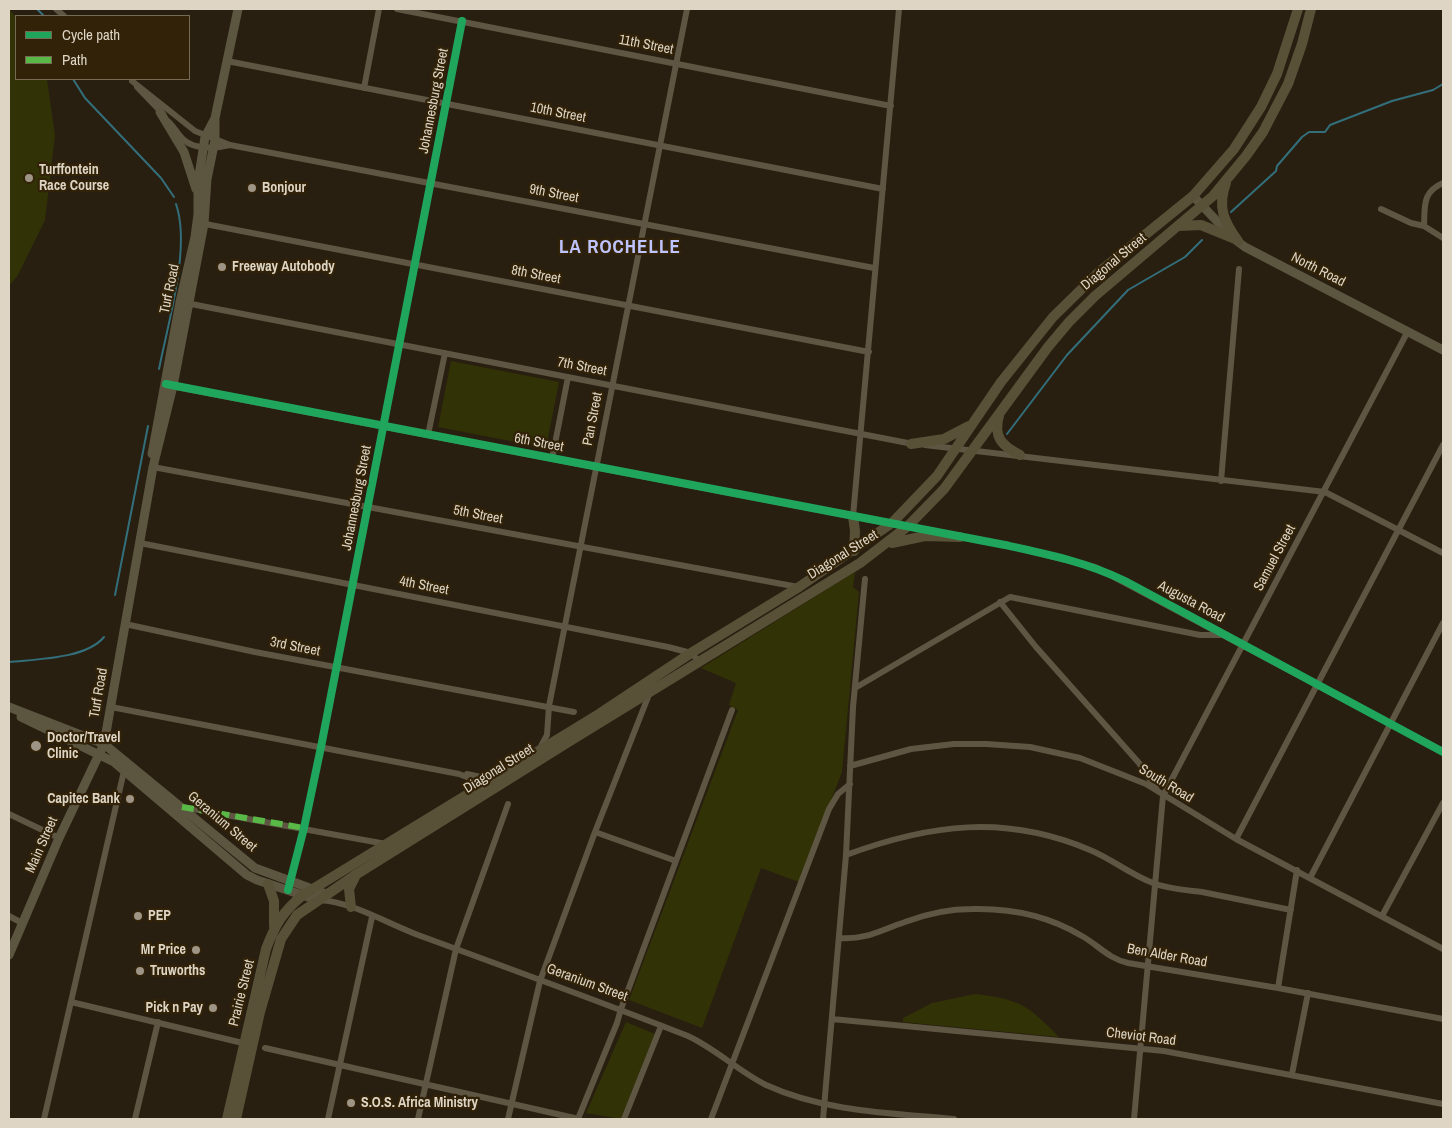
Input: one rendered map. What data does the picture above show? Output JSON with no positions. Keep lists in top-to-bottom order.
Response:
{
  "streets": {
    "main road": [
      "Diagonal Street",
      "North Road",
      "Turf Road",
      "Geranium Street",
      "Main Street",
      "Prairie Street"
    ],
    "street": [
      "11th Street",
      "Johannesburg Street",
      "10th Street",
      "9th Street",
      "8th Street",
      "7th Street",
      "Pan Street",
      "6th Street",
      "5th Street",
      "Samuel Street",
      "4th Street",
      "Augusta Road",
      "3rd Street",
      "South Road",
      "Ben Alder Road",
      "Cheviot Road"
    ]
  },
  "crossings": [
    ["11th Street", "Johannesburg Street"],
    ["11th Street", "Pan Street"],
    ["Johannesburg Street", "10th Street"],
    ["Johannesburg Street", "9th Street"],
    ["Johannesburg Street", "8th Street"],
    ["Johannesburg Street", "7th Street"],
    ["Johannesburg Street", "6th Street"],
    ["Johannesburg Street", "5th Street"],
    ["Johannesburg Street", "4th Street"],
    ["Johannesburg Street", "3rd Street"],
    ["Johannesburg Street", "Geranium Street"],
    ["10th Street", "Turf Road"],
    ["10th Street", "Pan Street"],
    ["9th Street", "Turf Road"],
    ["9th Street", "Pan Street"],
    ["Diagonal Street", "North Road"],
    ["Diagonal Street", "7th Street"],
    ["Diagonal Street", "Pan Street"],
    ["Diagonal Street", "6th Street"],
    ["Diagonal Street", "5th Street"],
    ["Diagonal Street", "4th Street"],
    ["Diagonal Street", "Augusta Road"],
    ["Diagonal Street", "Geranium Street"],
    ["Diagonal Street", "Prairie Street"],
    ["North Road", "Samuel Street"],
    ["8th Street", "Turf Road"],
    ["8th Street", "Pan Street"],
    ["Turf Road", "7th Street"],
    ["Turf Road", "6th Street"],
    ["Turf Road", "5th Street"],
    ["Turf Road", "4th Street"],
    ["Turf Road", "3rd Street"],
    ["Turf Road", "Geranium Street"],
    ["Turf Road", "Main Street"],
    ["7th Street", "Pan Street"],
    ["7th Street", "Samuel Street"],
    ["Pan Street", "6th Street"],
    ["Pan Street", "5th Street"],
    ["Pan Street", "4th Street"],
    ["Pan Street", "3rd Street"],
    ["6th Street", "Augusta Road"],
    ["Samuel Street", "Augusta Road"],
    ["Samuel Street", "South Road"],
    ["Geranium Street", "Main Street"],
    ["Geranium Street", "Prairie Street"]
  ],
  "districts": ["LA ROCHELLE"],
  "places": [
    "Turffontein Race Course",
    "Bonjour",
    "Freeway Autobody",
    "Doctor/Travel Clinic",
    "Capitec Bank",
    "PEP",
    "Mr Price",
    "Truworths",
    "Pick n Pay",
    "S.O.S. Africa Ministry"
  ],
  "legend": ["Cycle path", "Path"]
}
